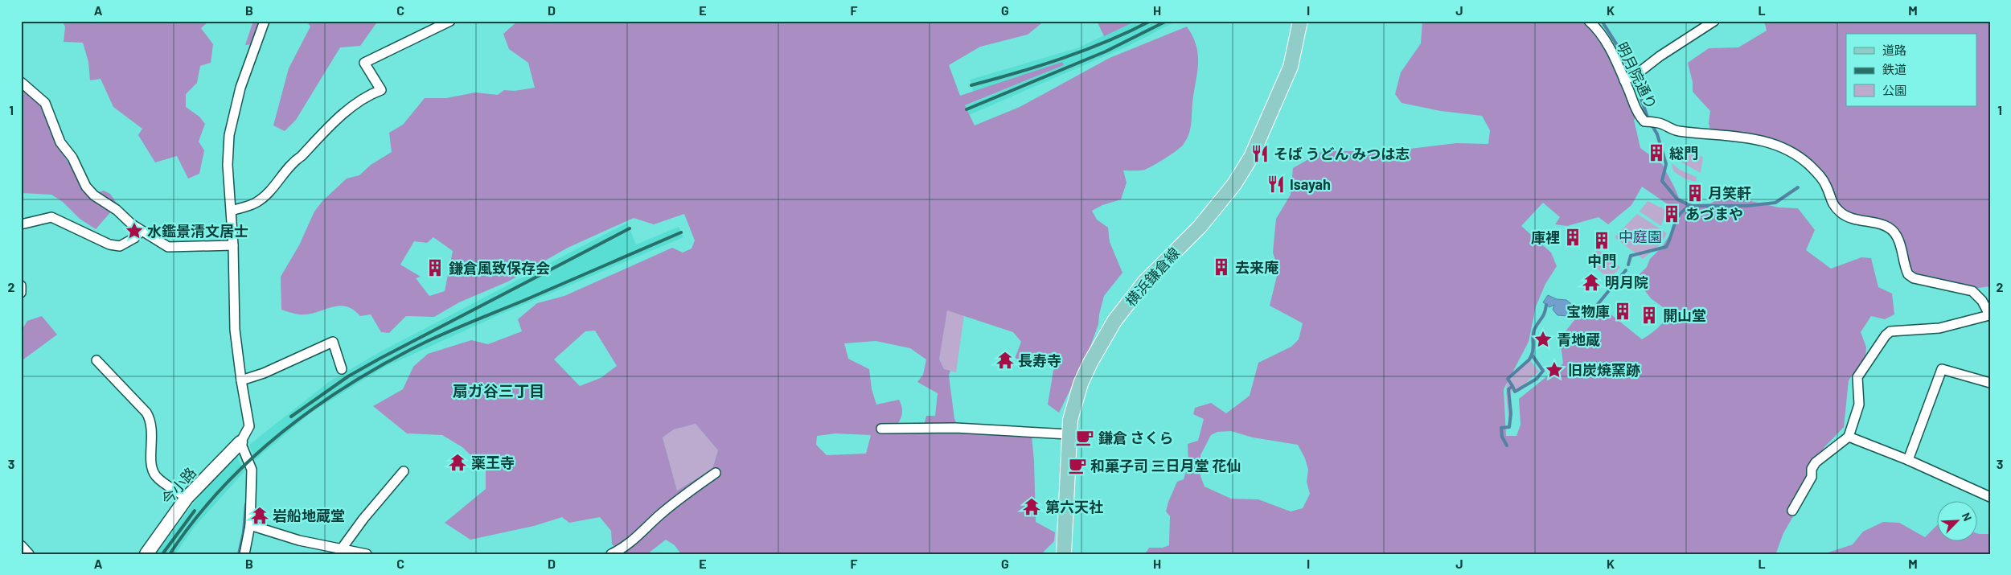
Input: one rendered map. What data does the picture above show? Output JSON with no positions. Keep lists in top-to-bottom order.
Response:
{
  "streets": {
    "main road": ["横浜鎌倉線"],
    "street": ["明月院通り", "今小路"]
  },
  "districts": ["扇ガ谷三丁目"],
  "parks": ["中庭園"],
  "places": {
    "building": [
      "総門",
      "月笑軒",
      "あづまや",
      "庫裡",
      "中門",
      "去来庵",
      "鎌倉風致保存会",
      "宝物庫",
      "開山堂"
    ],
    "restaurant": ["そば うどん みつは志", "Isayah"],
    "place": ["水鑑景清文居士", "青地蔵", "旧炭焼窯跡"],
    "temple": [
      "明月院",
      "長寿寺",
      "薬王寺",
      "第六天社",
      "岩船地蔵堂"
    ],
    "cafe": ["鎌倉 さくら", "和菓子司 三日月堂 花仙"]
  },
  "legend": ["道路", "鉄道", "公園"],
  "north": "top right",
  "grid": {
    "columns": [
      "A",
      "B",
      "C",
      "D",
      "E",
      "F",
      "G",
      "H",
      "I",
      "J",
      "K",
      "L",
      "M"
    ],
    "rows": ["1", "2", "3"]
  }
}
